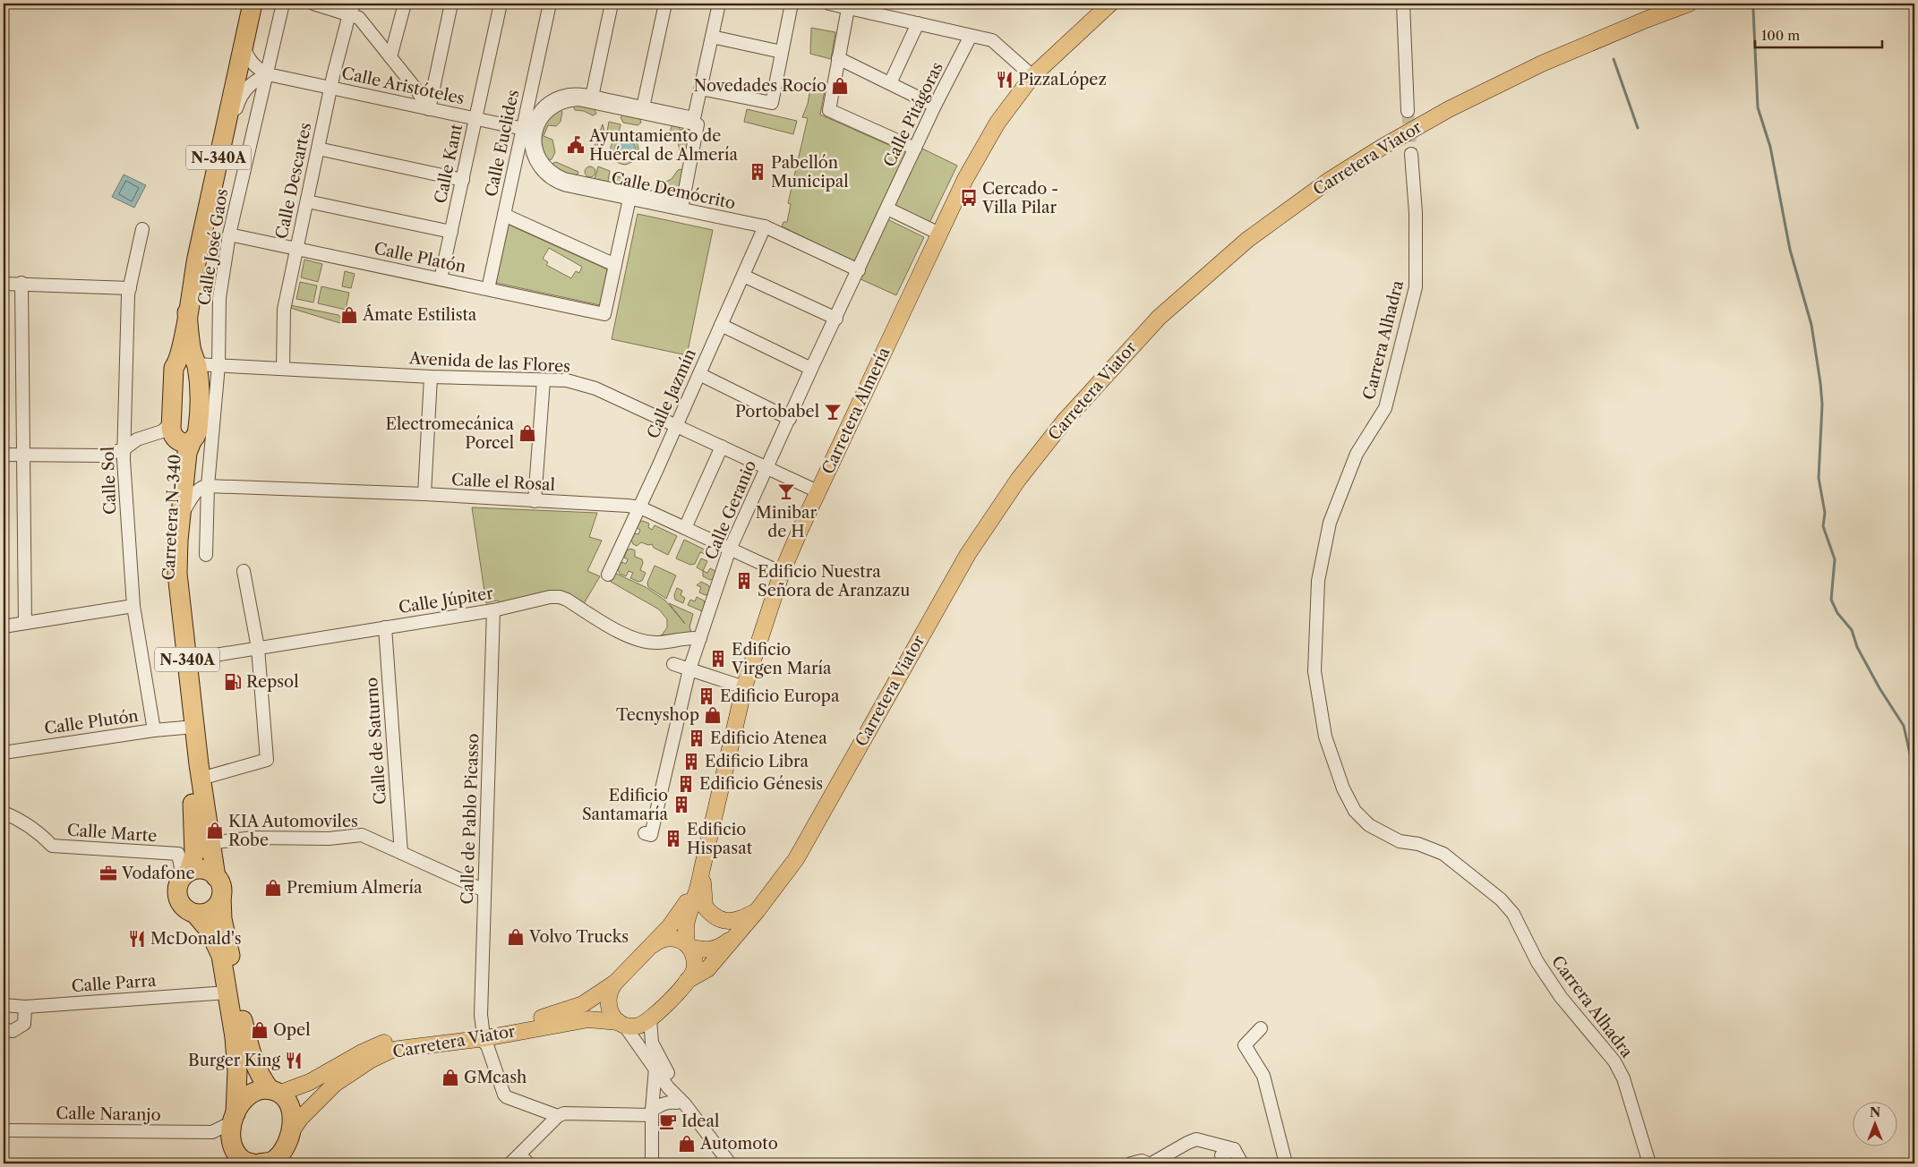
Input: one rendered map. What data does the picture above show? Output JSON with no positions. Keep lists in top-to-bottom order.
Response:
{
  "streets": {
    "highway": ["N-340A", "Carretera N-340"],
    "main road": ["Carretera Viator", "Carretera Almería"],
    "street": [
      "Calle Aristóteles",
      "Calle Pitágoras",
      "Calle Euclides",
      "Calle Kant",
      "Calle Descartes",
      "Calle Demócrito",
      "Calle José Gaos",
      "Calle Platón",
      "Carrera Alhadra",
      "Avenida de las Flores",
      "Calle Jazmín",
      "Calle Sol",
      "Calle el Rosal",
      "Calle Geranio",
      "Calle Júpiter",
      "Calle Plutón",
      "Calle de Saturno",
      "Calle de Pablo Picasso",
      "Calle Marte",
      "Calle Parra",
      "Calle Naranjo"
    ]
  },
  "crossings": [
    ["Calle Aristóteles", "Calle Euclides"],
    ["Calle Aristóteles", "Calle Kant"],
    ["Calle Aristóteles", "Calle Descartes"],
    ["Calle Aristóteles", "Calle José Gaos"],
    ["Calle Aristóteles", "Carretera N-340"],
    ["Calle Pitágoras", "Calle Geranio"],
    ["Calle Euclides", "Calle Platón"],
    ["N-340A", "Carretera Viator"],
    ["N-340A", "Carretera N-340"],
    ["N-340A", "Calle Júpiter"],
    ["N-340A", "Calle Marte"],
    ["N-340A", "Calle Parra"],
    ["N-340A", "Calle Naranjo"],
    ["Carretera Viator", "Calle de Pablo Picasso"],
    ["Calle Kant", "Calle Platón"],
    ["Calle Descartes", "Calle Platón"],
    ["Calle Descartes", "Avenida de las Flores"],
    ["Calle Demócrito", "Calle Jazmín"],
    ["Calle Demócrito", "Calle Geranio"],
    ["Calle José Gaos", "Calle Platón"],
    ["Calle José Gaos", "Avenida de las Flores"],
    ["Calle José Gaos", "Calle el Rosal"],
    ["Avenida de las Flores", "Calle Jazmín"],
    ["Avenida de las Flores", "Carretera Almería"],
    ["Avenida de las Flores", "Calle Geranio"],
    ["Calle Jazmín", "Calle el Rosal"],
    ["Carretera Almería", "Calle el Rosal"],
    ["Calle Sol", "Calle Plutón"],
    ["Calle el Rosal", "Calle Geranio"],
    ["Calle Geranio", "Calle Júpiter"],
    ["Carretera N-340", "Calle Plutón"],
    ["Calle Júpiter", "Calle de Saturno"],
    ["Calle Júpiter", "Calle de Pablo Picasso"]
  ],
  "places": {
    "restaurant": ["PizzaLópez", "McDonald's", "Burger King"],
    "shop": [
      "Novedades Rocío",
      "Ámate Estilista",
      "Electromecánica Porcel",
      "Tecnyshop",
      "KIA Automoviles Robe",
      "Premium Almería",
      "Volvo Trucks",
      "Opel",
      "GMcash",
      "Automoto"
    ],
    "public building": ["Ayuntamiento de Huércal de Almería"],
    "building": [
      "Pabellón Municipal",
      "Edificio Nuestra Señora de Aranzazu",
      "Edificio Virgen María",
      "Edificio Europa",
      "Edificio Atenea",
      "Edificio Libra",
      "Edificio Génesis",
      "Edificio Santamaría",
      "Edificio Hispasat"
    ],
    "bus stop": ["Cercado - Villa Pilar"],
    "bar": ["Portobabel", "Minibar de H"],
    "fuel station": ["Repsol"],
    "office": ["Vodafone"],
    "cafe": ["Ideal"]
  },
  "scale_bar": "100 m",
  "north": "top"
}
